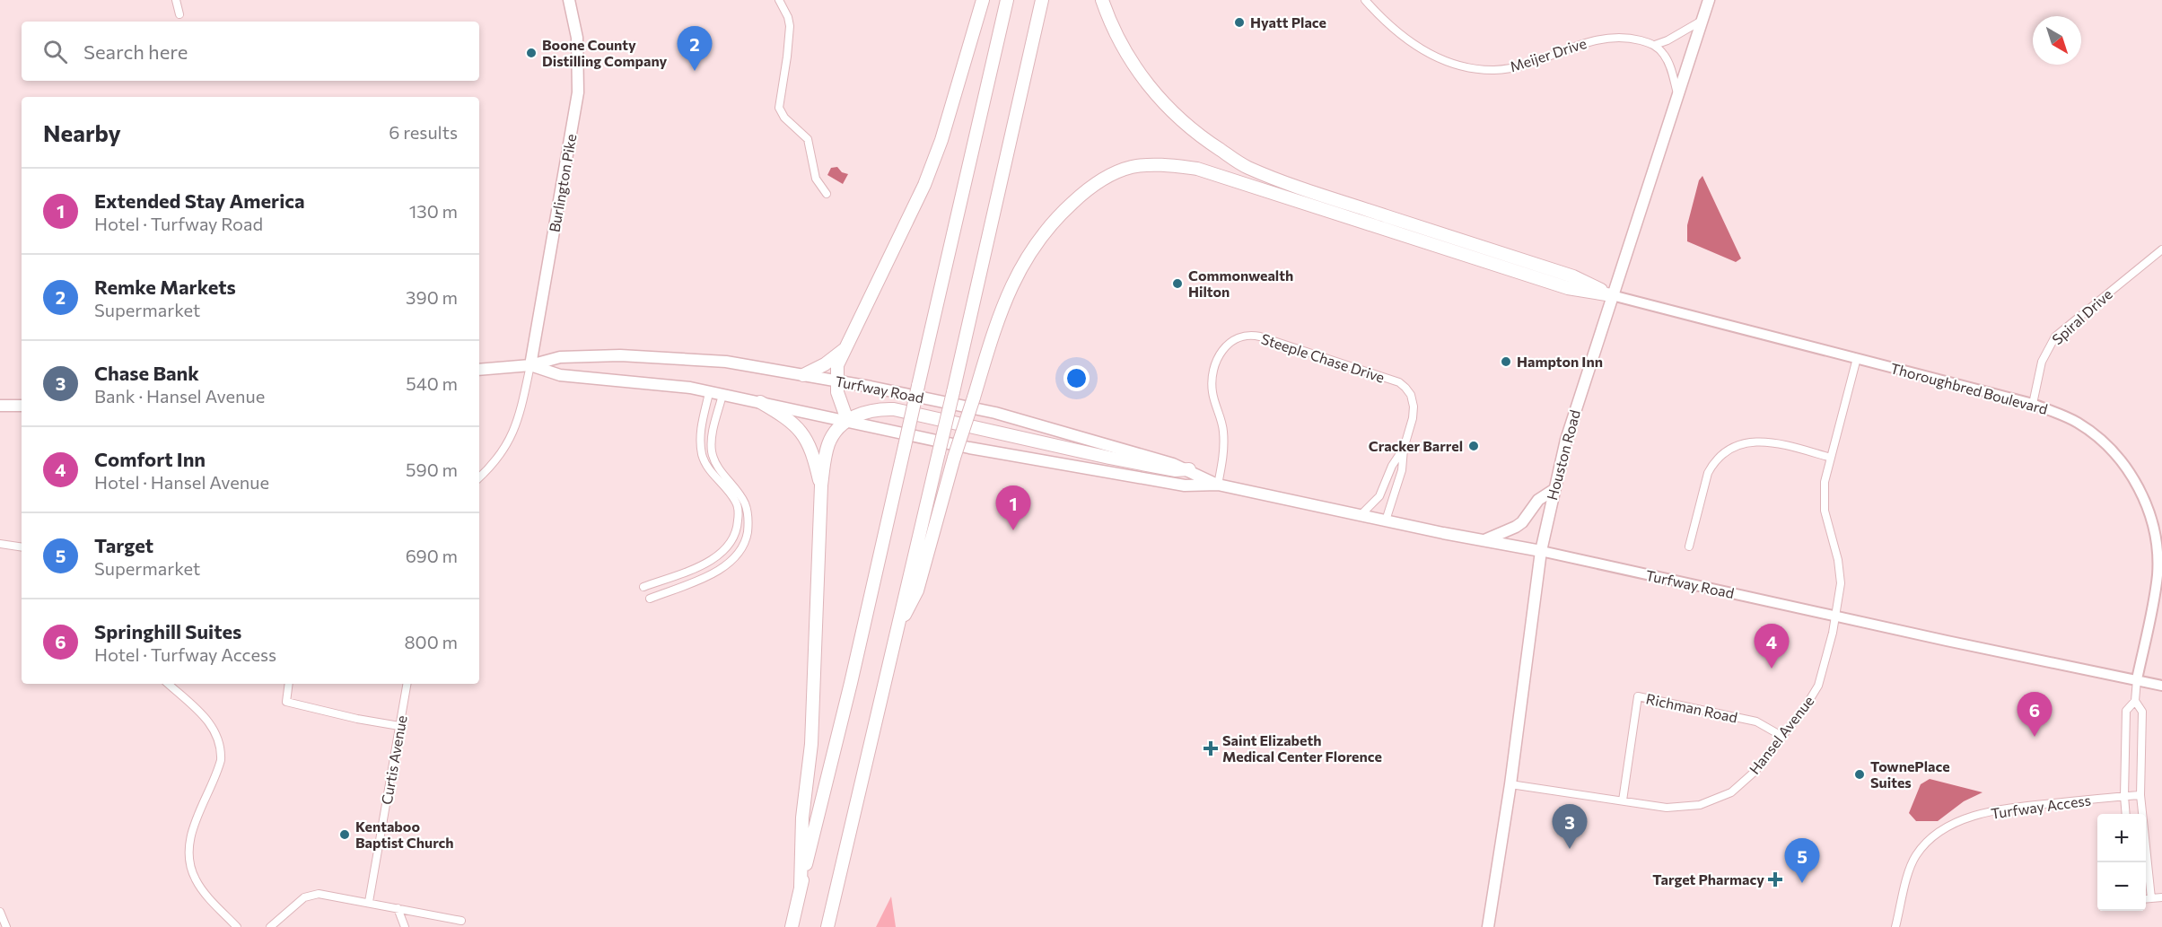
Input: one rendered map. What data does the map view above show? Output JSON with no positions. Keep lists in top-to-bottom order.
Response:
{
  "streets": {
    "main road": [
      "Burlington Pike",
      "Thoroughbred Boulevard",
      "Turfway Road",
      "Houston Road"
    ],
    "street": [
      "Meijer Drive",
      "Spiral Drive",
      "Steeple Chase Drive",
      "Richman Road",
      "Hansel Avenue",
      "Curtis Avenue",
      "Turfway Access"
    ]
  },
  "crossings": [
    ["Burlington Pike", "Turfway Road"],
    ["Spiral Drive", "Thoroughbred Boulevard"],
    ["Steeple Chase Drive", "Turfway Road"],
    ["Thoroughbred Boulevard", "Turfway Road"],
    ["Thoroughbred Boulevard", "Houston Road"],
    ["Thoroughbred Boulevard", "Hansel Avenue"],
    ["Turfway Road", "Houston Road"],
    ["Turfway Road", "Hansel Avenue"],
    ["Houston Road", "Hansel Avenue"],
    ["Richman Road", "Hansel Avenue"]
  ],
  "places": {
    "other": [
      "Hyatt Place",
      "Boone County Distilling Company",
      "Commonwealth Hilton",
      "Hampton Inn",
      "Cracker Barrel",
      "TownePlace Suites",
      "Kentaboo Baptist Church"
    ],
    "health": ["Saint Elizabeth Medical Center Florence", "Target Pharmacy"]
  },
  "north": "bottom right",
  "page": {
    "search": "Search here",
    "pins": [
      "2",
      "1",
      "4",
      "6",
      "3",
      "5"
    ],
    "heading": ["Nearby", "6 results"],
    "list": [
      {
        "mark": "1",
        "name": "Extended Stay America",
        "note": "Hotel · Turfway Road",
        "value": "130 m"
      },
      {
        "mark": "2",
        "name": "Remke Markets",
        "note": "Supermarket",
        "value": "390 m"
      },
      {
        "mark": "3",
        "name": "Chase Bank",
        "note": "Bank · Hansel Avenue",
        "value": "540 m"
      },
      {
        "mark": "4",
        "name": "Comfort Inn",
        "note": "Hotel · Hansel Avenue",
        "value": "590 m"
      },
      {
        "mark": "5",
        "name": "Target",
        "note": "Supermarket",
        "value": "690 m"
      },
      {
        "mark": "6",
        "name": "Springhill Suites",
        "note": "Hotel · Turfway Access",
        "value": "800 m"
      }
    ],
    "map_buttons": ["+", "−"]
  }
}
